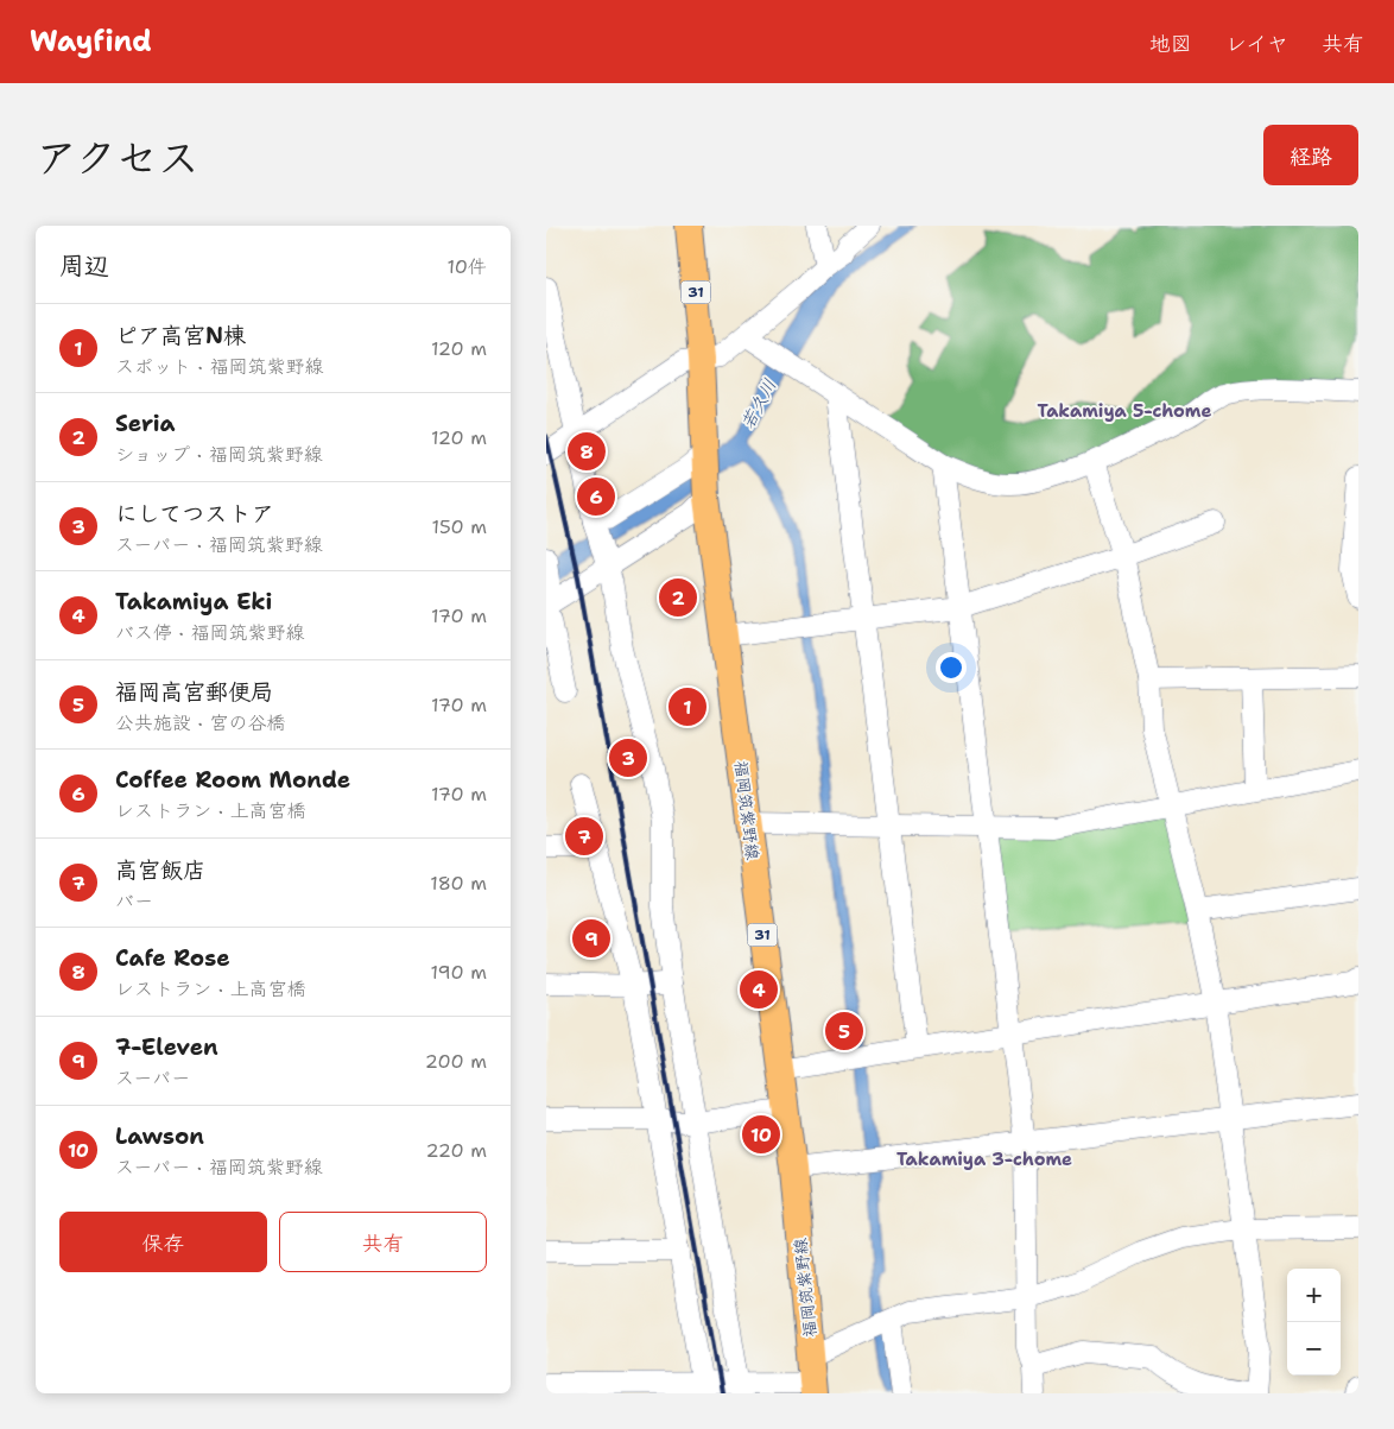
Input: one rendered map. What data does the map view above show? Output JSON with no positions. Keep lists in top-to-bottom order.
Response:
{
  "streets": {
    "main road": ["31", "福岡筑紫野線"]
  },
  "districts": ["Takamiya 5-chome", "Takamiya 3-chome"],
  "water": ["若久川"],
  "page": {
    "header": "Wayfind",
    "nav": ["地図", "レイヤ", "共有"],
    "title": "アクセス",
    "buttons": [
      "経路",
      ["保存", "共有"]
    ],
    "heading": ["周辺", "10件"],
    "list": [
      {
        "mark": "1",
        "name": "ピア高宮N棟",
        "note": "スポット · 福岡筑紫野線",
        "value": "120 m"
      },
      {
        "mark": "2",
        "name": "Seria",
        "note": "ショップ · 福岡筑紫野線",
        "value": "120 m"
      },
      {
        "mark": "3",
        "name": "にしてつストア",
        "note": "スーパー · 福岡筑紫野線",
        "value": "150 m"
      },
      {
        "mark": "4",
        "name": "Takamiya Eki",
        "note": "バス停 · 福岡筑紫野線",
        "value": "170 m"
      },
      {
        "mark": "5",
        "name": "福岡高宮郵便局",
        "note": "公共施設 · 宮の谷橋",
        "value": "170 m"
      },
      {
        "mark": "6",
        "name": "Coffee Room Monde",
        "note": "レストラン · 上高宮橋",
        "value": "170 m"
      },
      {
        "mark": "7",
        "name": "高宮飯店",
        "note": "バー",
        "value": "180 m"
      },
      {
        "mark": "8",
        "name": "Cafe Rose",
        "note": "レストラン · 上高宮橋",
        "value": "190 m"
      },
      {
        "mark": "9",
        "name": "7-Eleven",
        "note": "スーパー",
        "value": "200 m"
      },
      {
        "mark": "10",
        "name": "Lawson",
        "note": "スーパー · 福岡筑紫野線",
        "value": "220 m"
      }
    ],
    "pins": [
      "8",
      "6",
      "2",
      "1",
      "3",
      "7",
      "9",
      "4",
      "5",
      "10"
    ],
    "map_buttons": ["+", "−"]
  }
}
